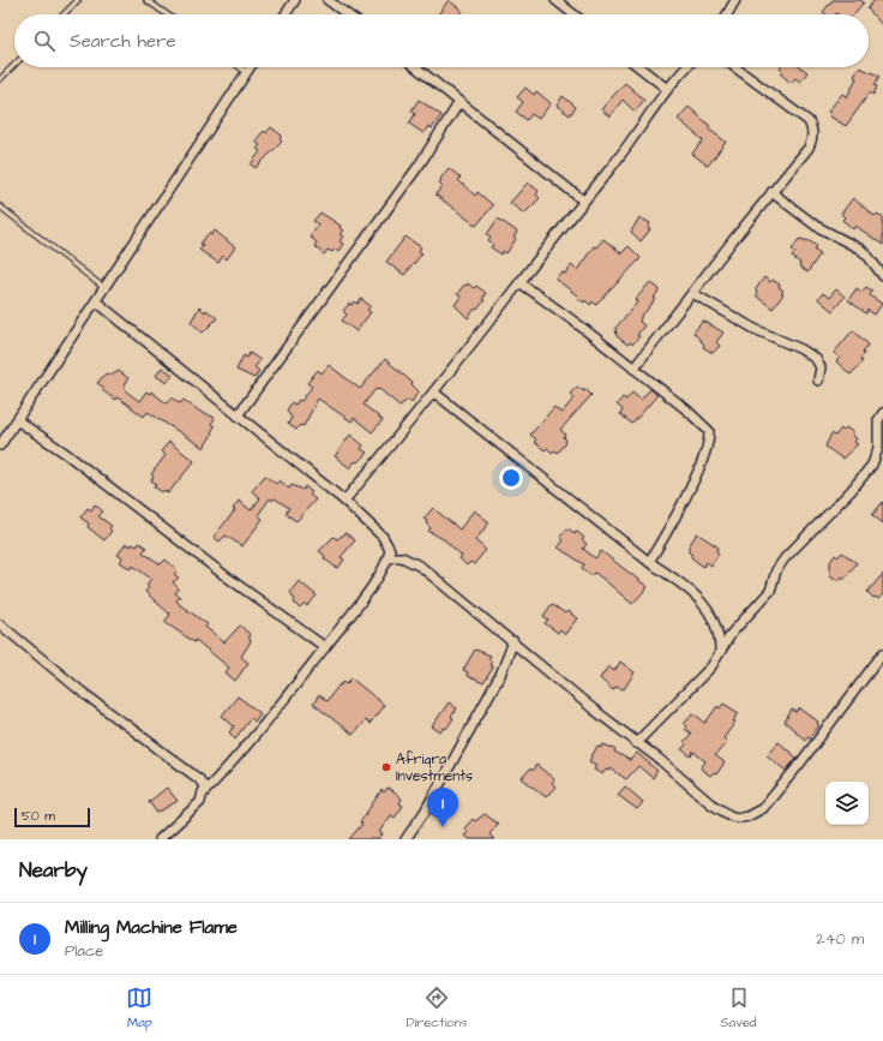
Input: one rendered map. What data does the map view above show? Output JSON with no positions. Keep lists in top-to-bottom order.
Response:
{
  "places": ["Afriqra Investments"],
  "scale_bar": "50 m",
  "page": {
    "search": "Search here",
    "pins": "1",
    "scale": "50 m",
    "heading": "Nearby",
    "list": [
      {
        "mark": "1",
        "name": "Milling Machine Flame",
        "note": "Place",
        "value": "240 m"
      }
    ],
    "nav": ["Map", "Directions", "Saved"]
  }
}
